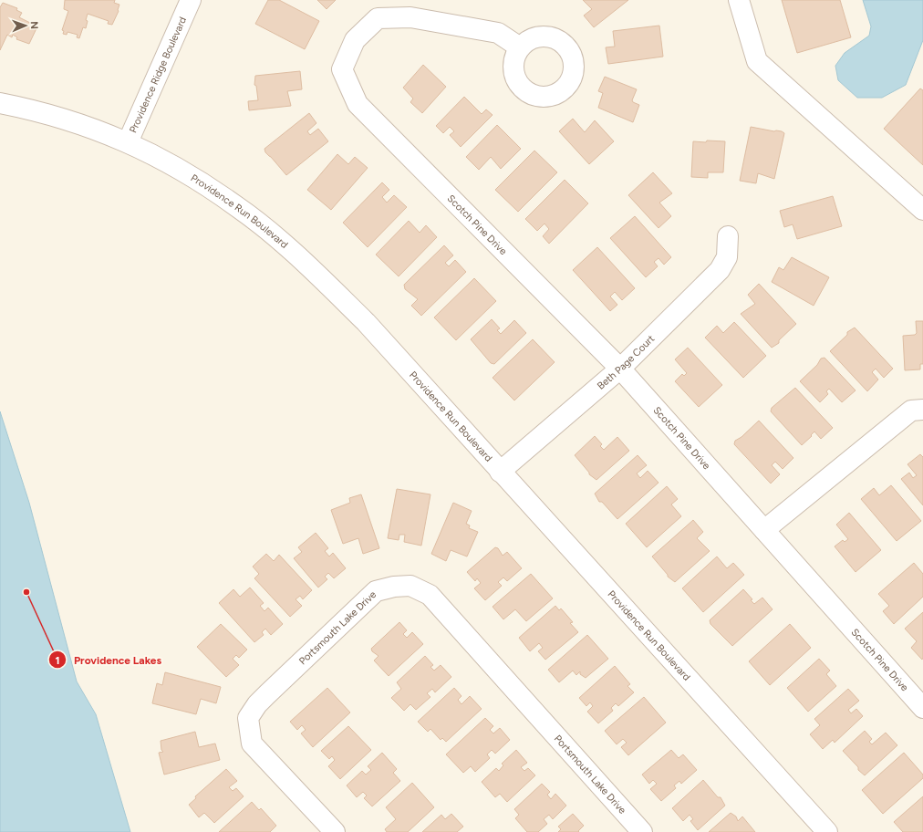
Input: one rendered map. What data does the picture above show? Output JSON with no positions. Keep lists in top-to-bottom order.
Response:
{
  "streets": {
    "street": [
      "Providence Ridge Boulevard",
      "Providence Run Boulevard",
      "Scotch Pine Drive",
      "Beth Page Court",
      "Portsmouth Lake Drive"
    ]
  },
  "crossings": [
    ["Providence Ridge Boulevard", "Providence Run Boulevard"],
    ["Providence Run Boulevard", "Beth Page Court"],
    ["Scotch Pine Drive", "Beth Page Court"]
  ],
  "places": ["Providence Lakes"],
  "north": "right"
}
